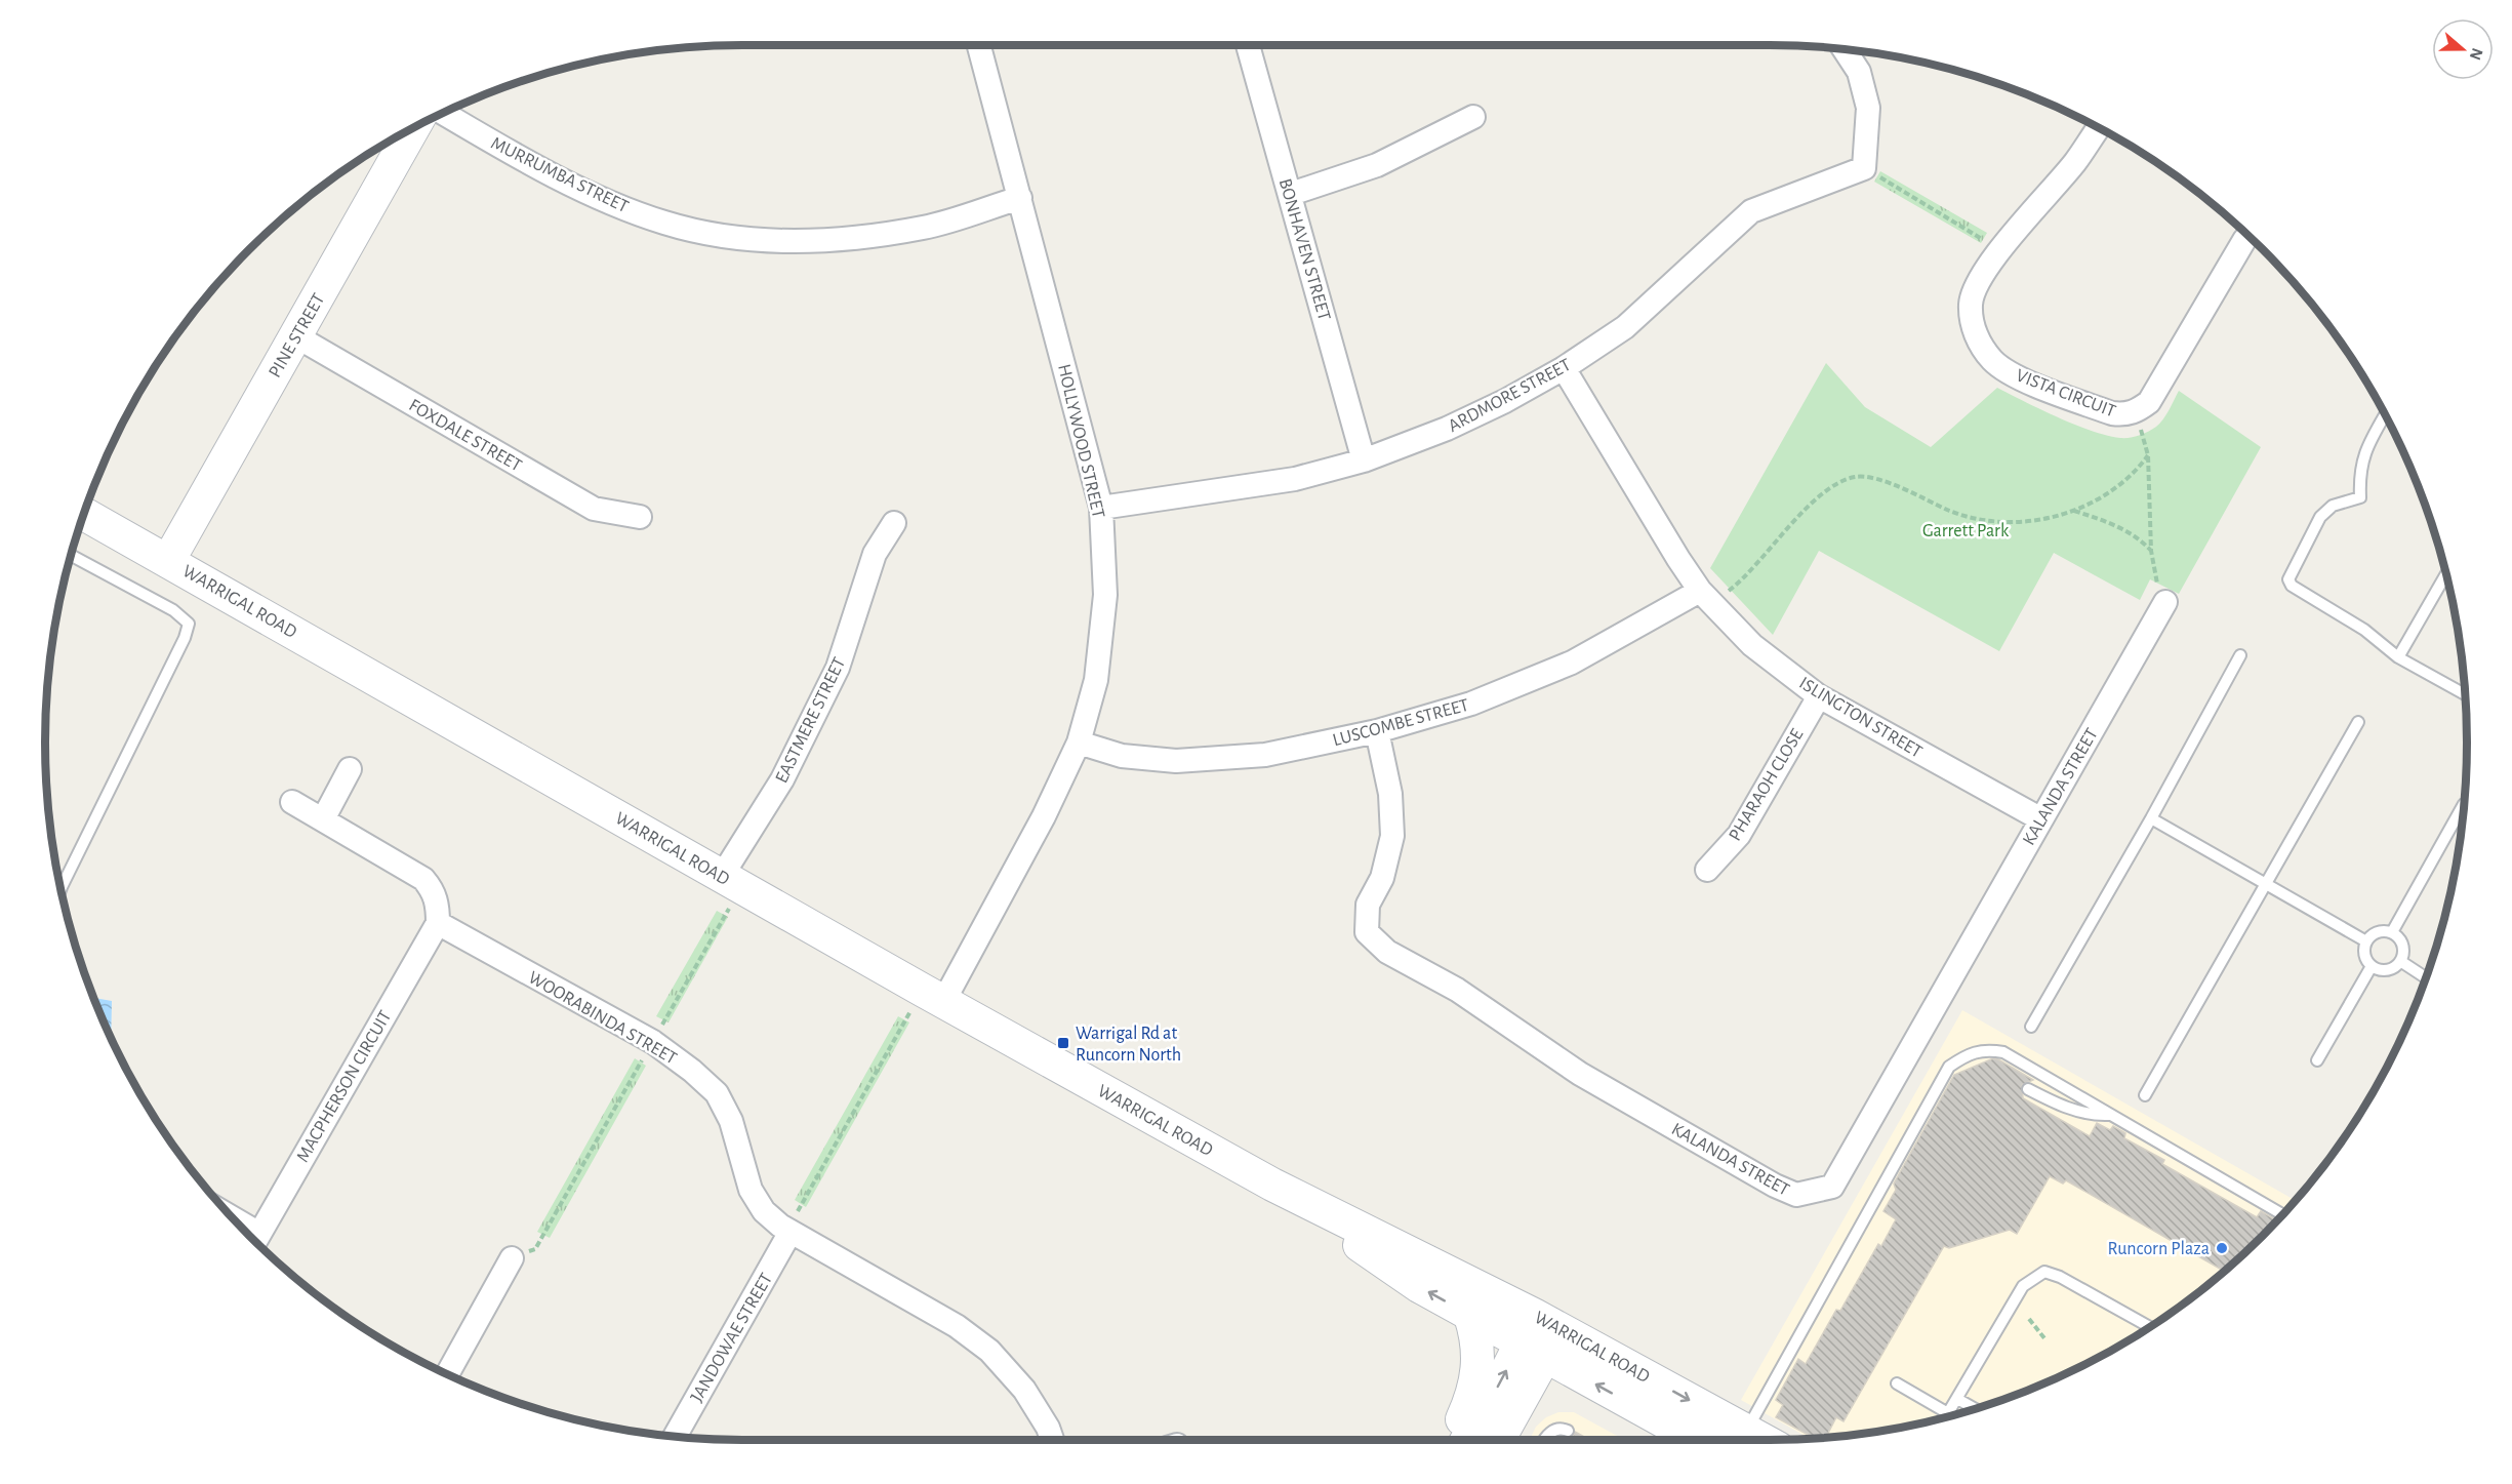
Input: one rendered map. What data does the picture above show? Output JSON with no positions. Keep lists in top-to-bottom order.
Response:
{
  "streets": {
    "main road": ["PINE STREET", "WARRIGAL ROAD"],
    "street": [
      "MURRUMBA STREET",
      "BONHAVEN STREET",
      "VISTA CIRCUIT",
      "ARDMORE STREET",
      "FOXDALE STREET",
      "HOLLYWOOD STREET",
      "ISLINGTON STREET",
      "EASTMERE STREET",
      "LUSCOMBE STREET",
      "PHARAOH CLOSE",
      "KALANDA STREET",
      "WOORABINDA STREET",
      "MACPHERSON CIRCUIT",
      "JANDOWAE STREET"
    ]
  },
  "crossings": [
    ["MURRUMBA STREET", "HOLLYWOOD STREET"],
    ["BONHAVEN STREET", "ARDMORE STREET"],
    ["PINE STREET", "FOXDALE STREET"],
    ["PINE STREET", "WARRIGAL ROAD"],
    ["ARDMORE STREET", "HOLLYWOOD STREET"],
    ["ARDMORE STREET", "ISLINGTON STREET"],
    ["HOLLYWOOD STREET", "WARRIGAL ROAD"],
    ["HOLLYWOOD STREET", "LUSCOMBE STREET"],
    ["WARRIGAL ROAD", "EASTMERE STREET"],
    ["ISLINGTON STREET", "LUSCOMBE STREET"],
    ["ISLINGTON STREET", "PHARAOH CLOSE"],
    ["ISLINGTON STREET", "KALANDA STREET"],
    ["LUSCOMBE STREET", "KALANDA STREET"],
    ["WOORABINDA STREET", "MACPHERSON CIRCUIT"],
    ["WOORABINDA STREET", "JANDOWAE STREET"]
  ],
  "parks": ["Garrett Park"],
  "places": {
    "transit": ["Warrigal Rd at Runcorn North"],
    "other": ["Runcorn Plaza"]
  },
  "north": "right"
}
